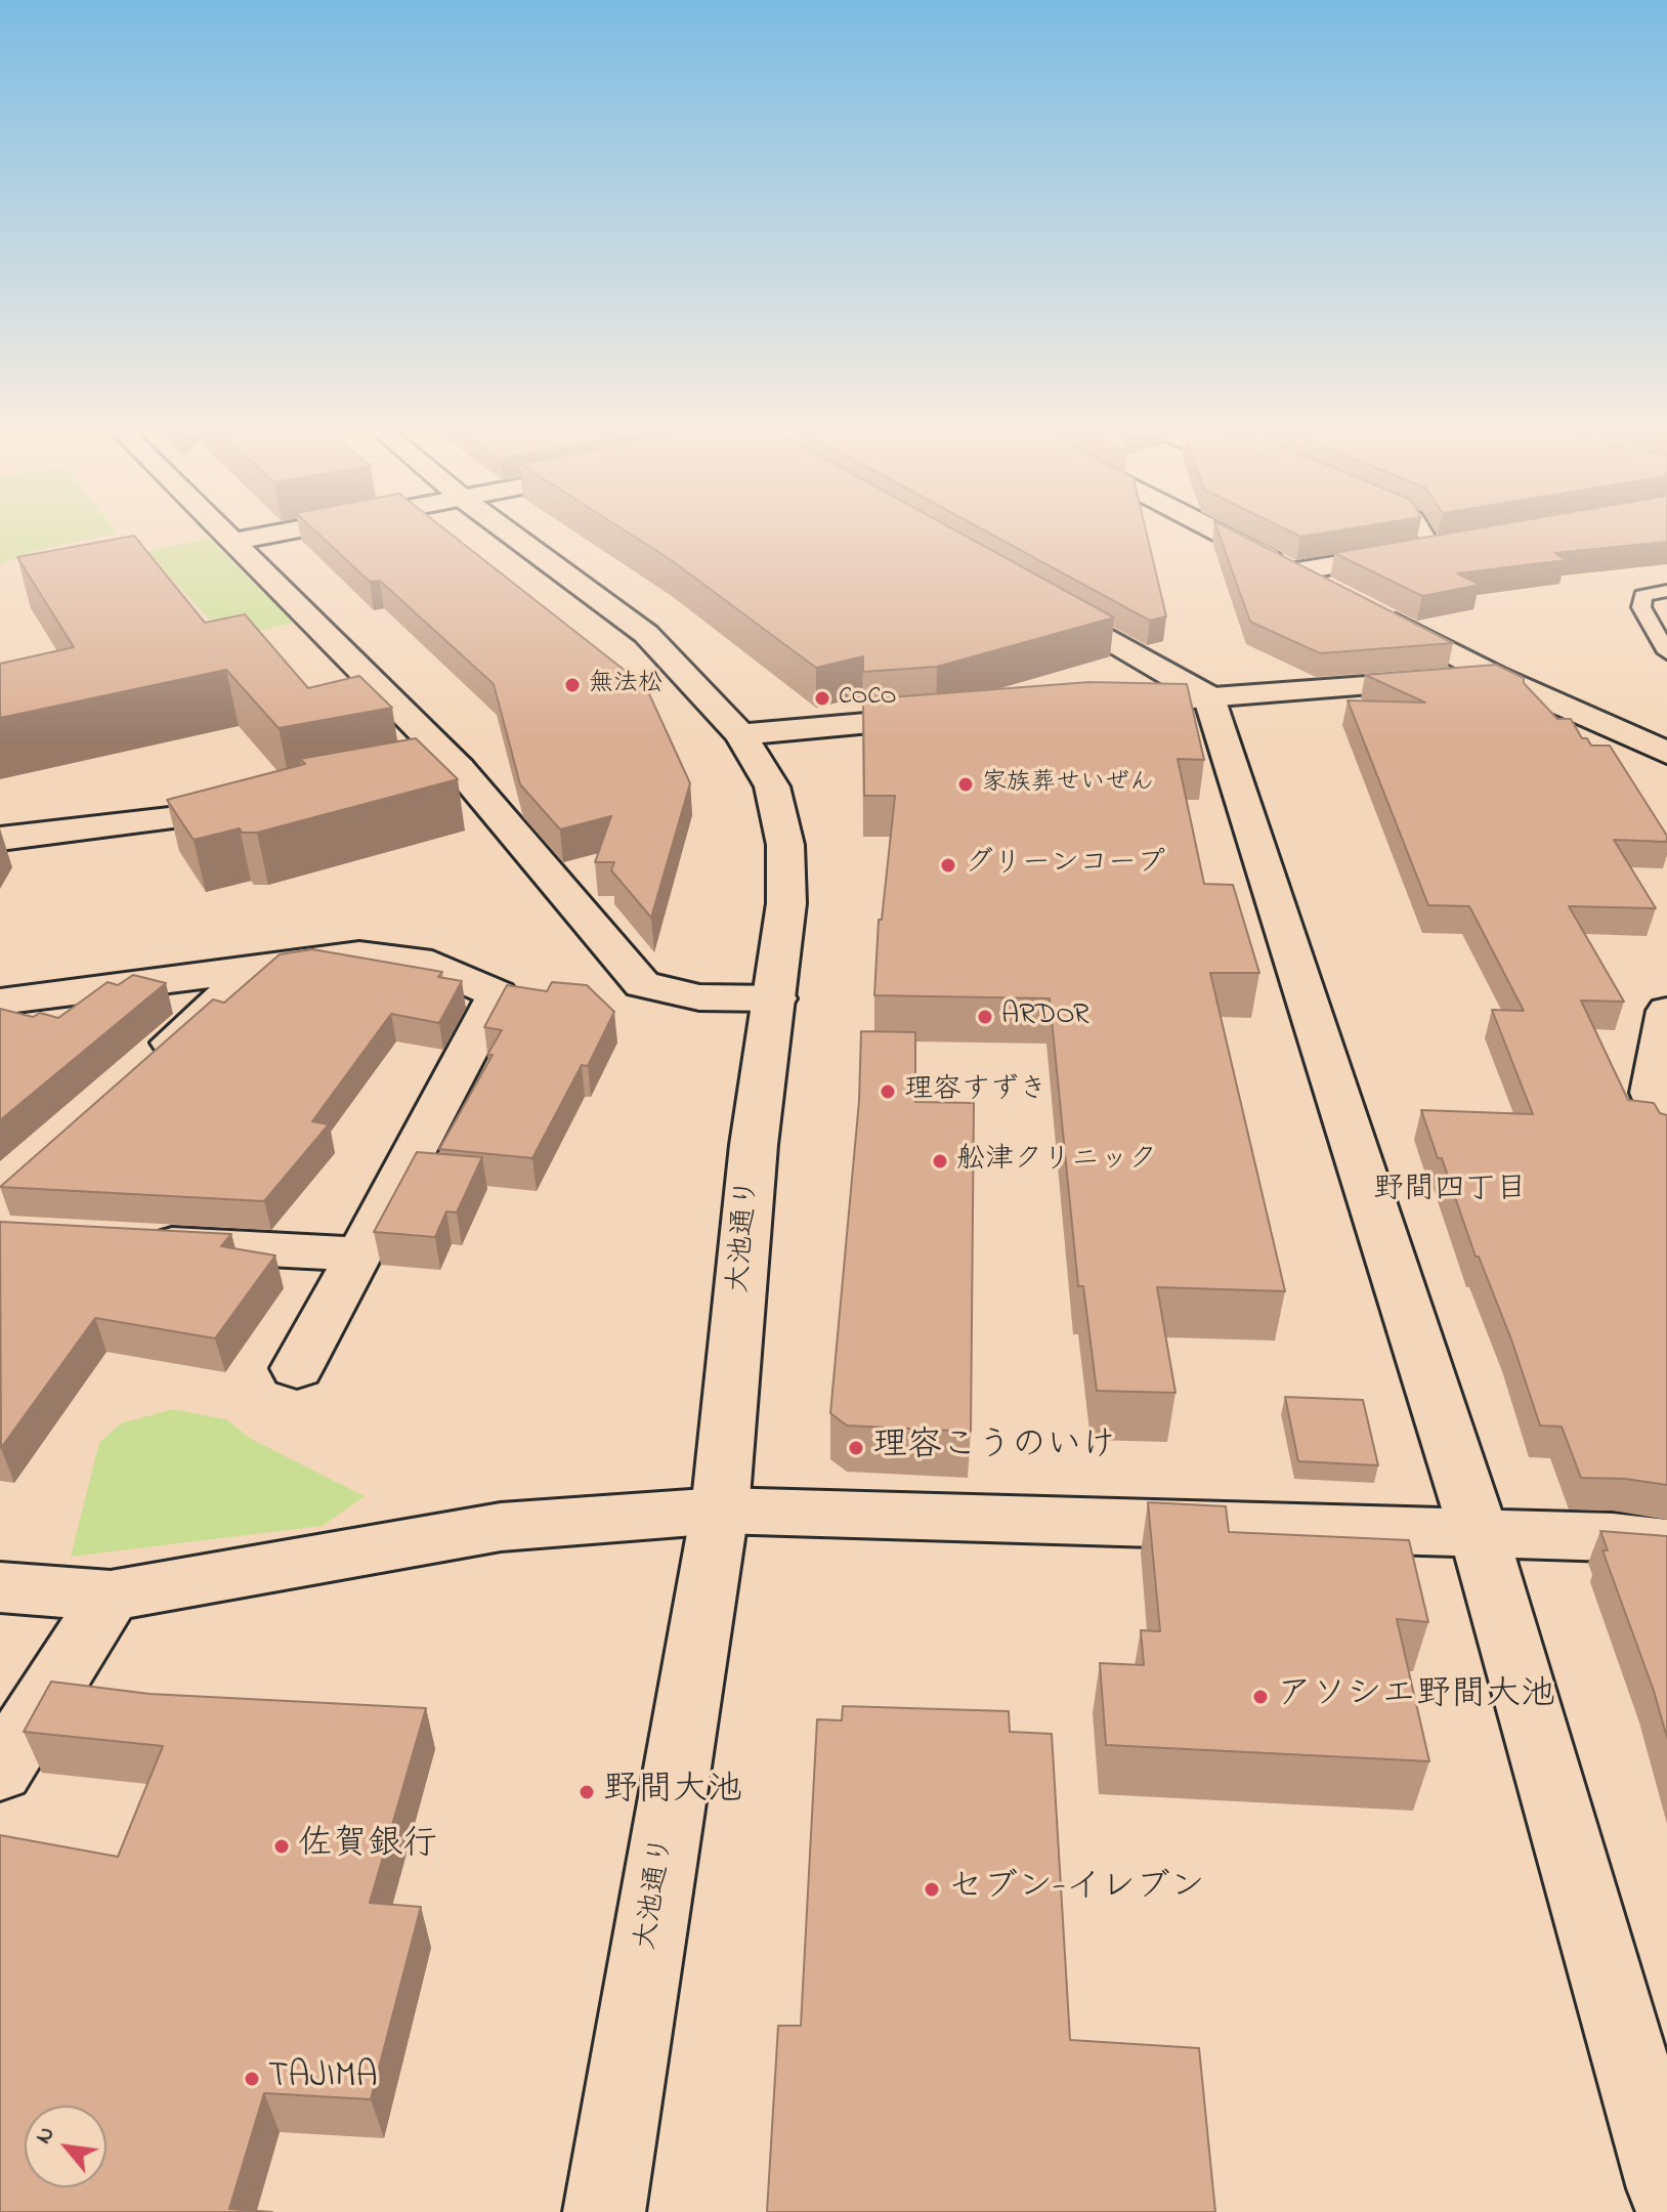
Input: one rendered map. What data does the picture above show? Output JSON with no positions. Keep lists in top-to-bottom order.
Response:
{
  "streets": {
    "street": ["大池通り"]
  },
  "districts": ["野間四丁目"],
  "places": [
    "無法松",
    "COCO",
    "家族葬せいぜん",
    "グリーンコープ",
    "ARDOR",
    "理容すずき",
    "舩津クリニック",
    "理容こうのいけ",
    "アソシエ野間大池",
    "野間大池",
    "佐賀銀行",
    "セブン-イレブン",
    "TAJIMA"
  ],
  "north": "top left"
}
